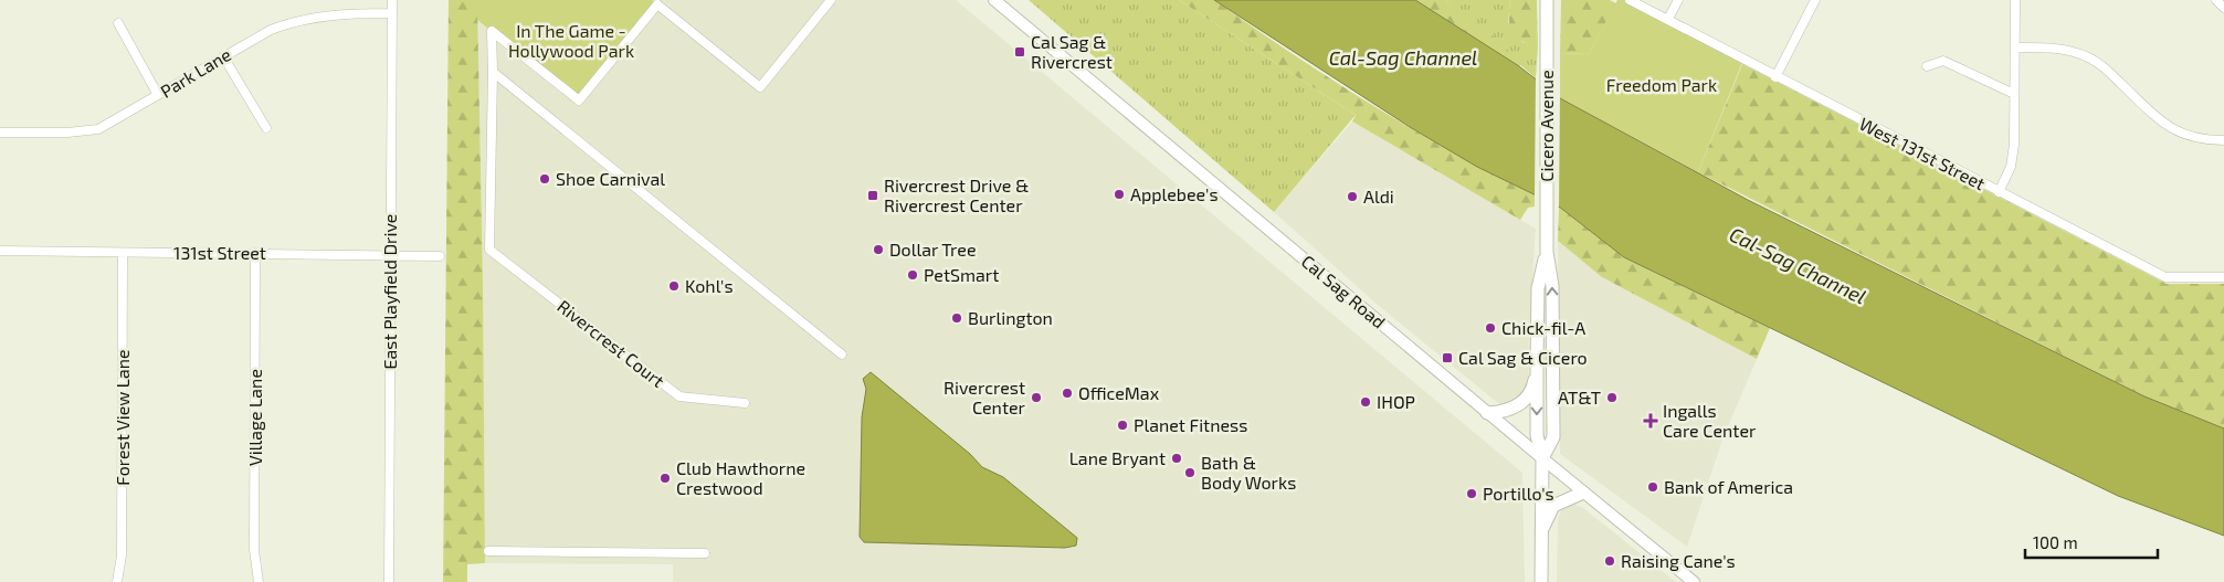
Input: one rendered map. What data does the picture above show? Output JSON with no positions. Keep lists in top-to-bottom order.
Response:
{
  "streets": {
    "main road": ["Cicero Avenue", "Cal Sag Road"],
    "street": [
      "Park Lane",
      "West 131st Street",
      "131st Street",
      "East Playfield Drive",
      "Rivercrest Court",
      "Forest View Lane",
      "Village Lane"
    ]
  },
  "crossings": [
    ["Park Lane", "East Playfield Drive"],
    ["Cicero Avenue", "Cal Sag Road"],
    ["131st Street", "East Playfield Drive"],
    ["131st Street", "Forest View Lane"],
    ["131st Street", "Village Lane"]
  ],
  "water": ["Cal-Sag Channel"],
  "parks": ["In The Game - Hollywood Park", "Freedom Park"],
  "places": {
    "transit": ["Cal Sag & Rivercrest", "Rivercrest Drive & Rivercrest Center", "Cal Sag & Cicero"],
    "other": [
      "Shoe Carnival",
      "Applebee's",
      "Aldi",
      "Dollar Tree",
      "PetSmart",
      "Kohl's",
      "Burlington",
      "Chick-fil-A",
      "OfficeMax",
      "Rivercrest Center",
      "AT&T",
      "IHOP",
      "Planet Fitness",
      "Lane Bryant",
      "Bath & Body Works",
      "Club Hawthorne Crestwood",
      "Bank of America",
      "Portillo's",
      "Raising Cane's"
    ],
    "health": ["Ingalls Care Center"]
  },
  "scale_bar": "100 m"
}
